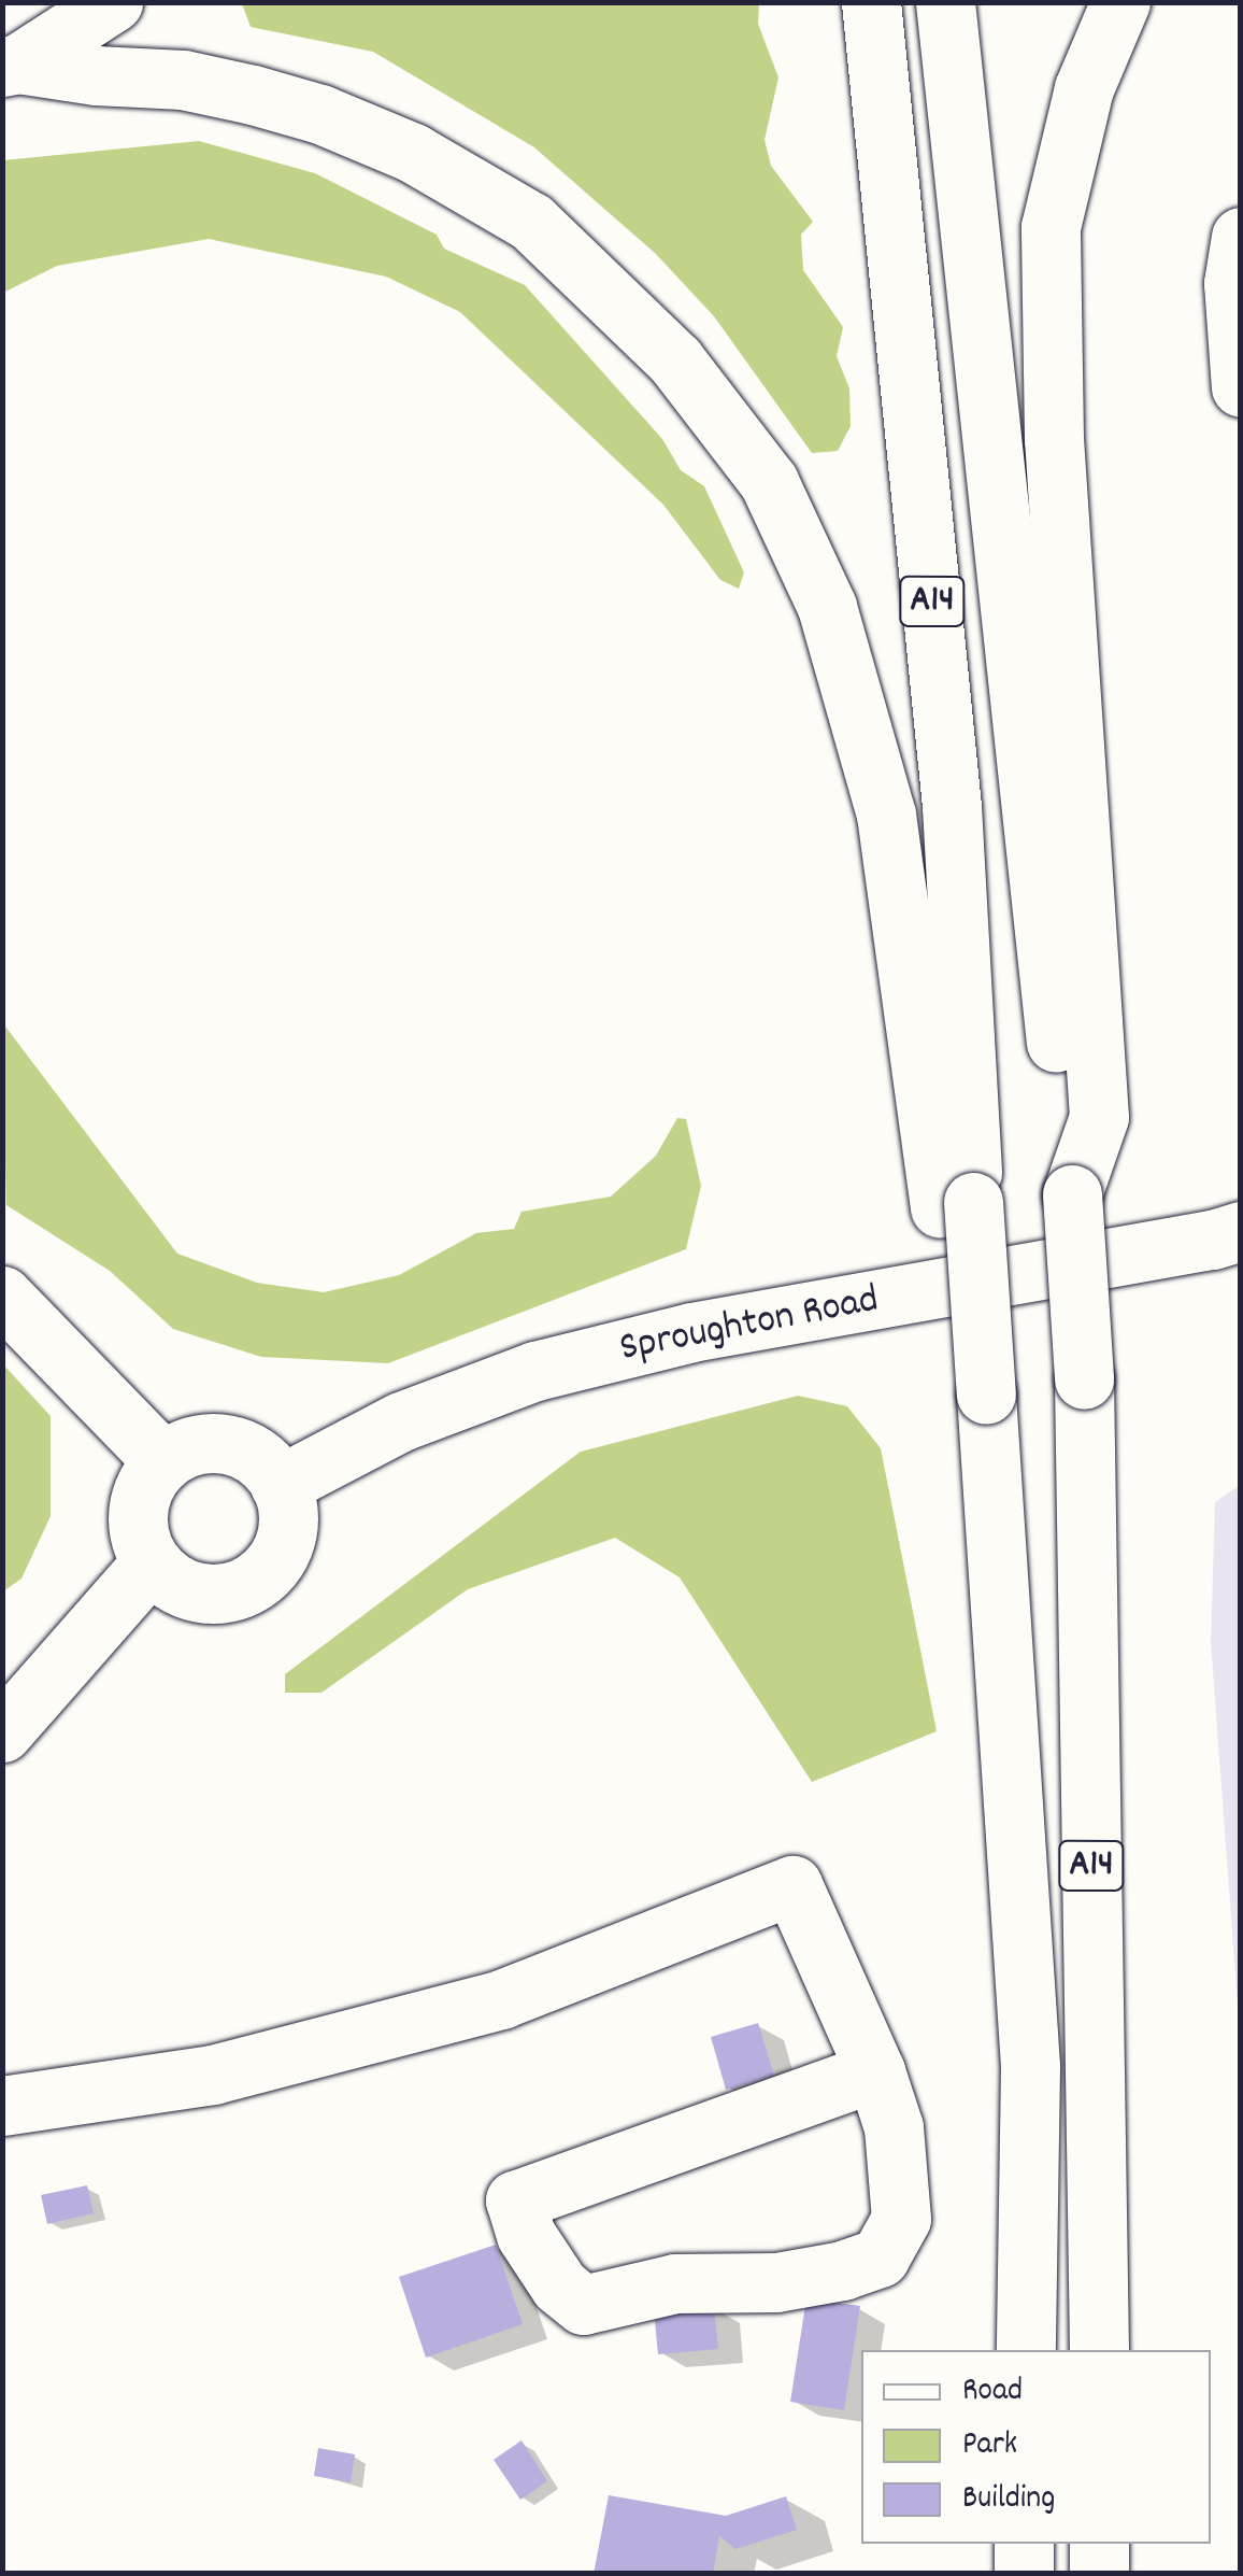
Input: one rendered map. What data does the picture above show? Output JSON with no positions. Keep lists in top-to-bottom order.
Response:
{
  "streets": {
    "main road": ["A14", "Sproughton Road"]
  },
  "legend": ["Road", "Park", "Building"]
}
